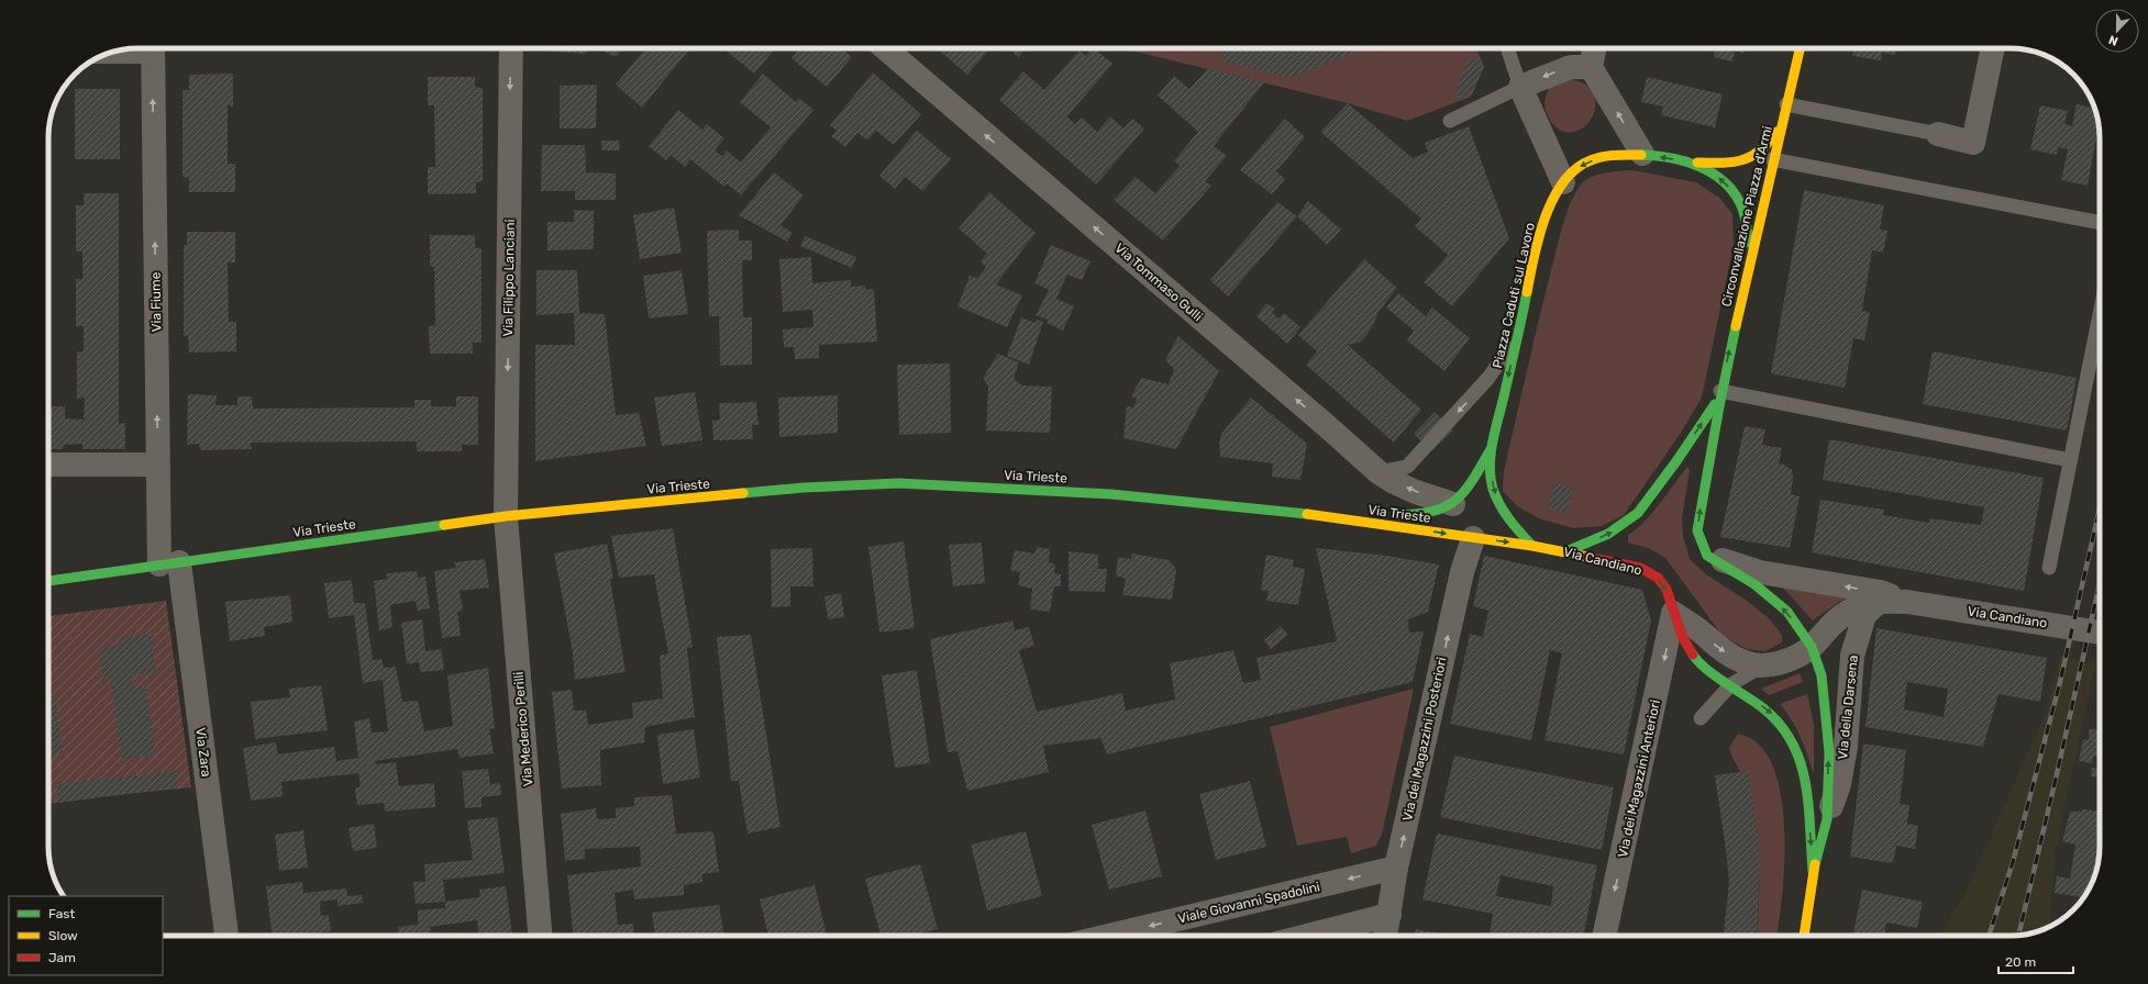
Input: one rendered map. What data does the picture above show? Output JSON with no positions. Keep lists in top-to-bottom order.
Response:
{
  "streets": {
    "street": [
      "Circonvallazione Piazza d'Armi",
      "Via Filippo Lanciani",
      "Via Tommaso Gulli",
      "Piazza Caduti sul Lavoro",
      "Via Fiume",
      "Via Trieste",
      "Via Candiano",
      "Via della Darsena",
      "Via Mederico Perilli",
      "Via dei Magazzini Posteriori",
      "Via Zara",
      "Via dei Magazzini Anteriori",
      "Viale Giovanni Spadolini"
    ]
  },
  "crossings": [
    ["Circonvallazione Piazza d'Armi", "Piazza Caduti sul Lavoro"],
    ["Circonvallazione Piazza d'Armi", "Via Candiano"],
    ["Circonvallazione Piazza d'Armi", "Via della Darsena"],
    ["Via Filippo Lanciani", "Via Trieste"],
    ["Via Filippo Lanciani", "Via Mederico Perilli"],
    ["Via Tommaso Gulli", "Piazza Caduti sul Lavoro"],
    ["Via Tommaso Gulli", "Via Trieste"],
    ["Piazza Caduti sul Lavoro", "Via Trieste"],
    ["Piazza Caduti sul Lavoro", "Via Candiano"],
    ["Via Fiume", "Via Trieste"],
    ["Via Fiume", "Via Zara"],
    ["Via Trieste", "Via Candiano"],
    ["Via Trieste", "Via Mederico Perilli"],
    ["Via Trieste", "Via dei Magazzini Posteriori"],
    ["Via Trieste", "Via Zara"],
    ["Via Candiano", "Via della Darsena"],
    ["Via Candiano", "Via dei Magazzini Posteriori"],
    ["Via Candiano", "Via dei Magazzini Anteriori"],
    ["Via della Darsena", "Via dei Magazzini Anteriori"],
    ["Via dei Magazzini Posteriori", "Viale Giovanni Spadolini"]
  ],
  "one_way": [
    "Circonvallazione Piazza d'Armi",
    "Via Filippo Lanciani",
    "Via Tommaso Gulli",
    "Via Fiume",
    "Via dei Magazzini Posteriori",
    "Via dei Magazzini Anteriori",
    "Viale Giovanni Spadolini"
  ],
  "legend": ["Fast", "Slow", "Jam"],
  "scale_bar": "20 m",
  "north": "bottom"
}
